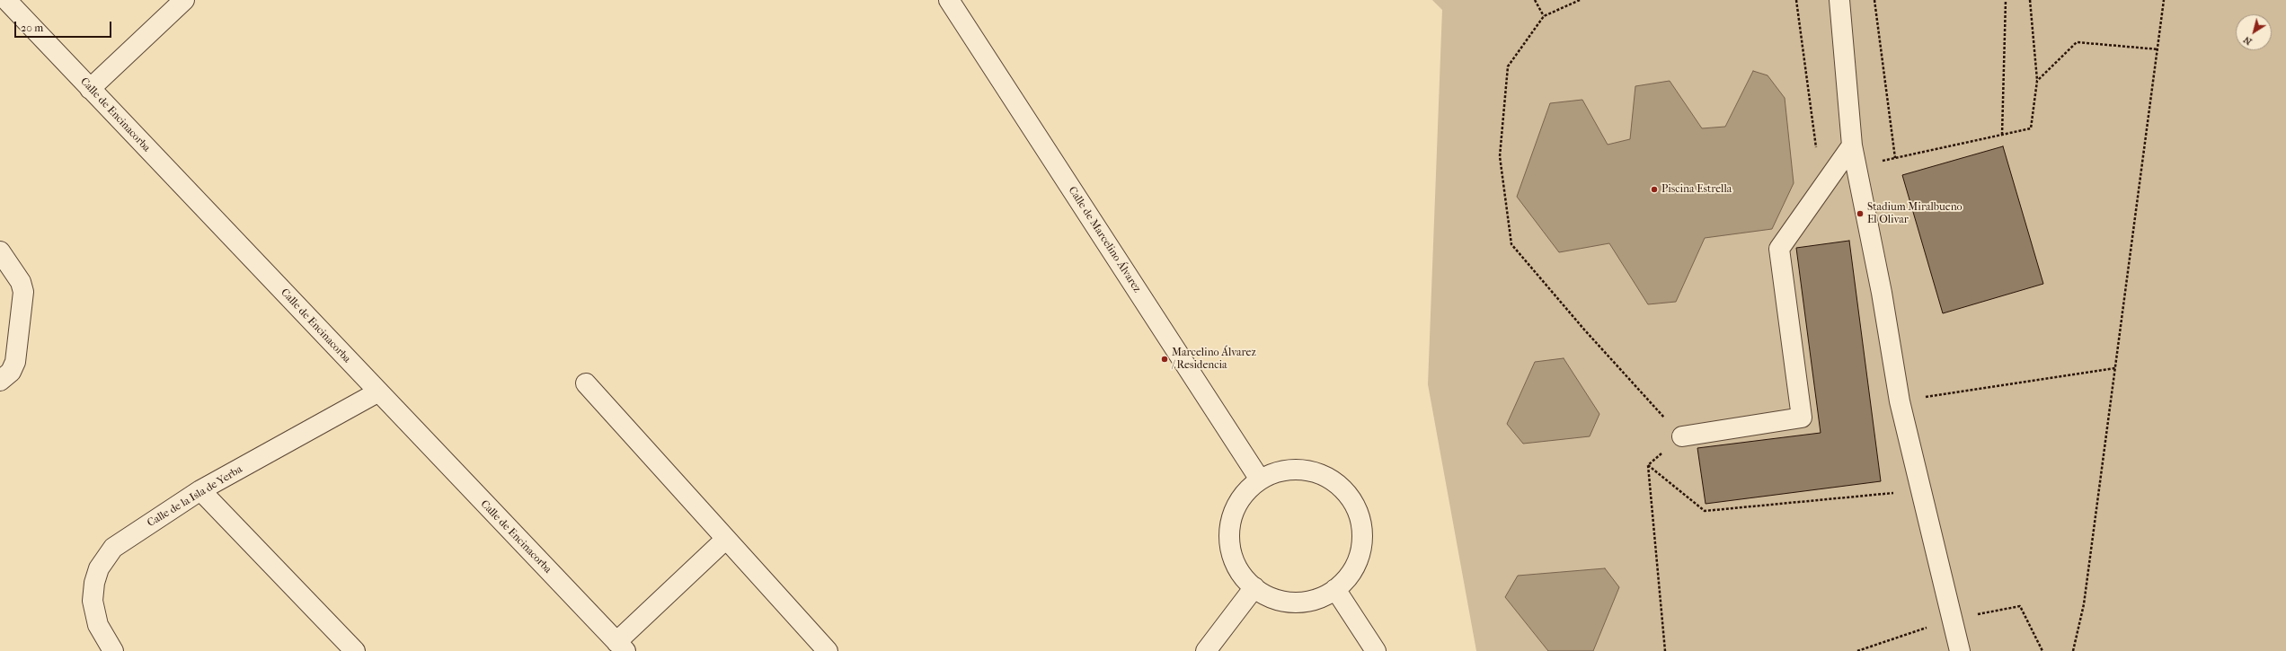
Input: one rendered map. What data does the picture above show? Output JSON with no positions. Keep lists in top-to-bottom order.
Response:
{
  "streets": {
    "street": ["Calle de Encinacorba", "Calle de Marcelino Álvarez", "Calle de la Isla de Yerba"]
  },
  "crossings": [
    ["Calle de Encinacorba", "Calle de la Isla de Yerba"]
  ],
  "places": ["Piscina Estrella", "Stadium Miralbueno El Olivar", "Marcelino Álvarez / Residencia"],
  "scale_bar": "20 m",
  "north": "bottom left"
}
